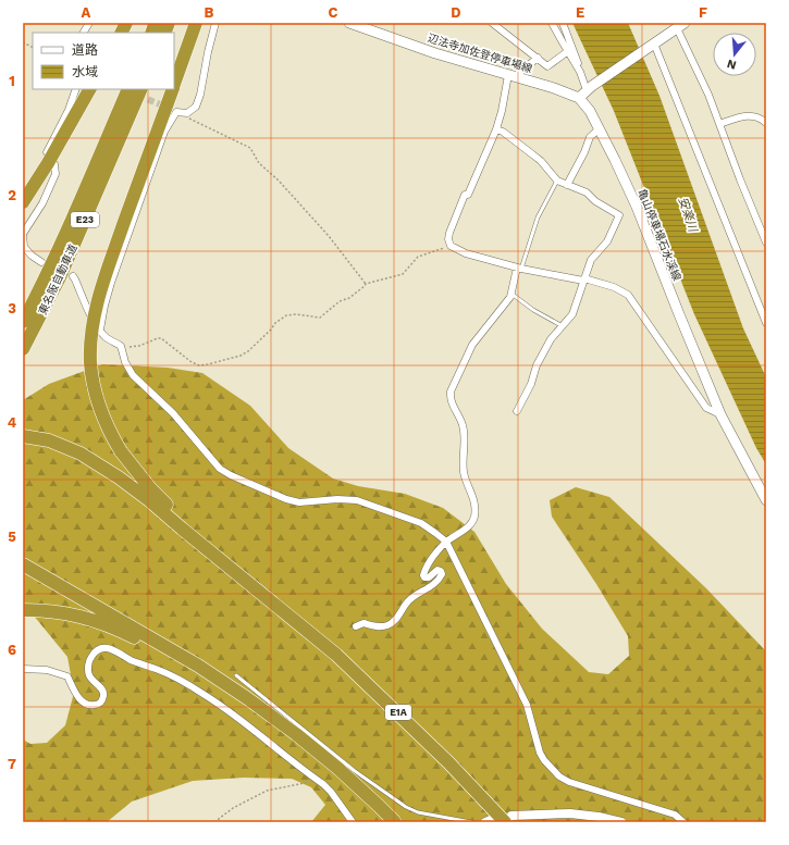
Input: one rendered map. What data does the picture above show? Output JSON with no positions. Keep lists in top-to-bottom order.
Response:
{
  "streets": {
    "highway": ["E23", "東名阪自動車道", "E1A"],
    "main road": ["辺法寺加佐登停車場線", "亀山停車場石水渓線"]
  },
  "crossings": [
    ["辺法寺加佐登停車場線", "亀山停車場石水渓線"]
  ],
  "water": ["安楽川"],
  "legend": ["道路", "水域"],
  "north": "bottom",
  "grid": {
    "columns": [
      "A",
      "B",
      "C",
      "D",
      "E",
      "F"
    ],
    "rows": [
      "1",
      "2",
      "3",
      "4",
      "5",
      "6",
      "7"
    ]
  }
}
